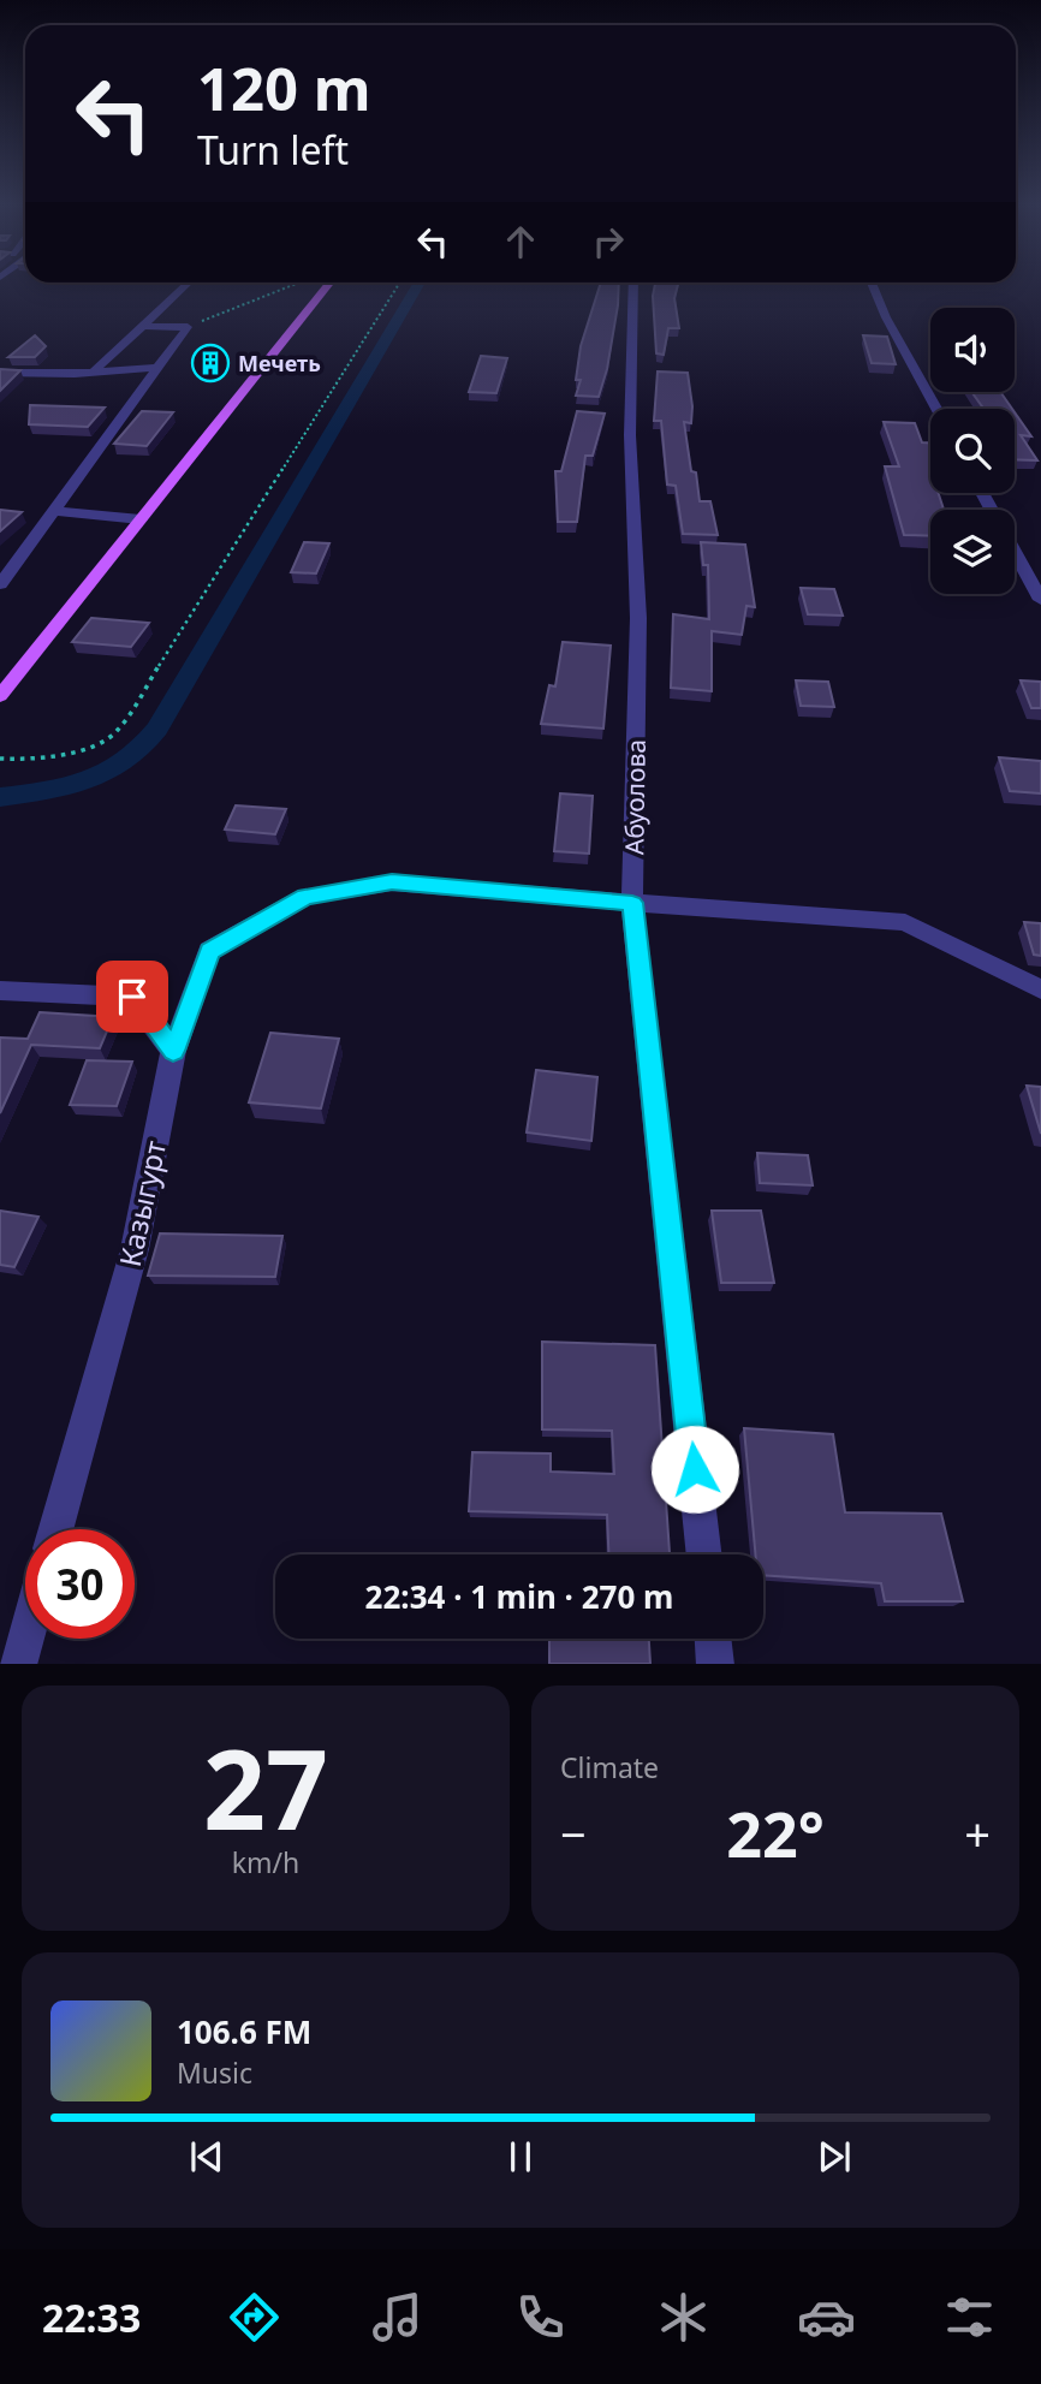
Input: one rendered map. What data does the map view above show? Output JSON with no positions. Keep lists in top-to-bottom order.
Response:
{
  "streets": {
    "street": ["Абуолова", "Казыгурт"]
  },
  "crossings": [
    ["Абуолова", "Казыгурт"]
  ],
  "places": {
    "building": ["Мечеть"]
  },
  "page": {
    "turn": ["120 m", "Turn left"],
    "limit": "30",
    "trip": "22:34 · 1 min · 270 m",
    "tile": [
      ["27", "km/h"],
      "Climate"
    ],
    "heat": ["−", "22°", "+"],
    "song": ["106.6 FM", "Music"],
    "tabs": "22:33"
  }
}
